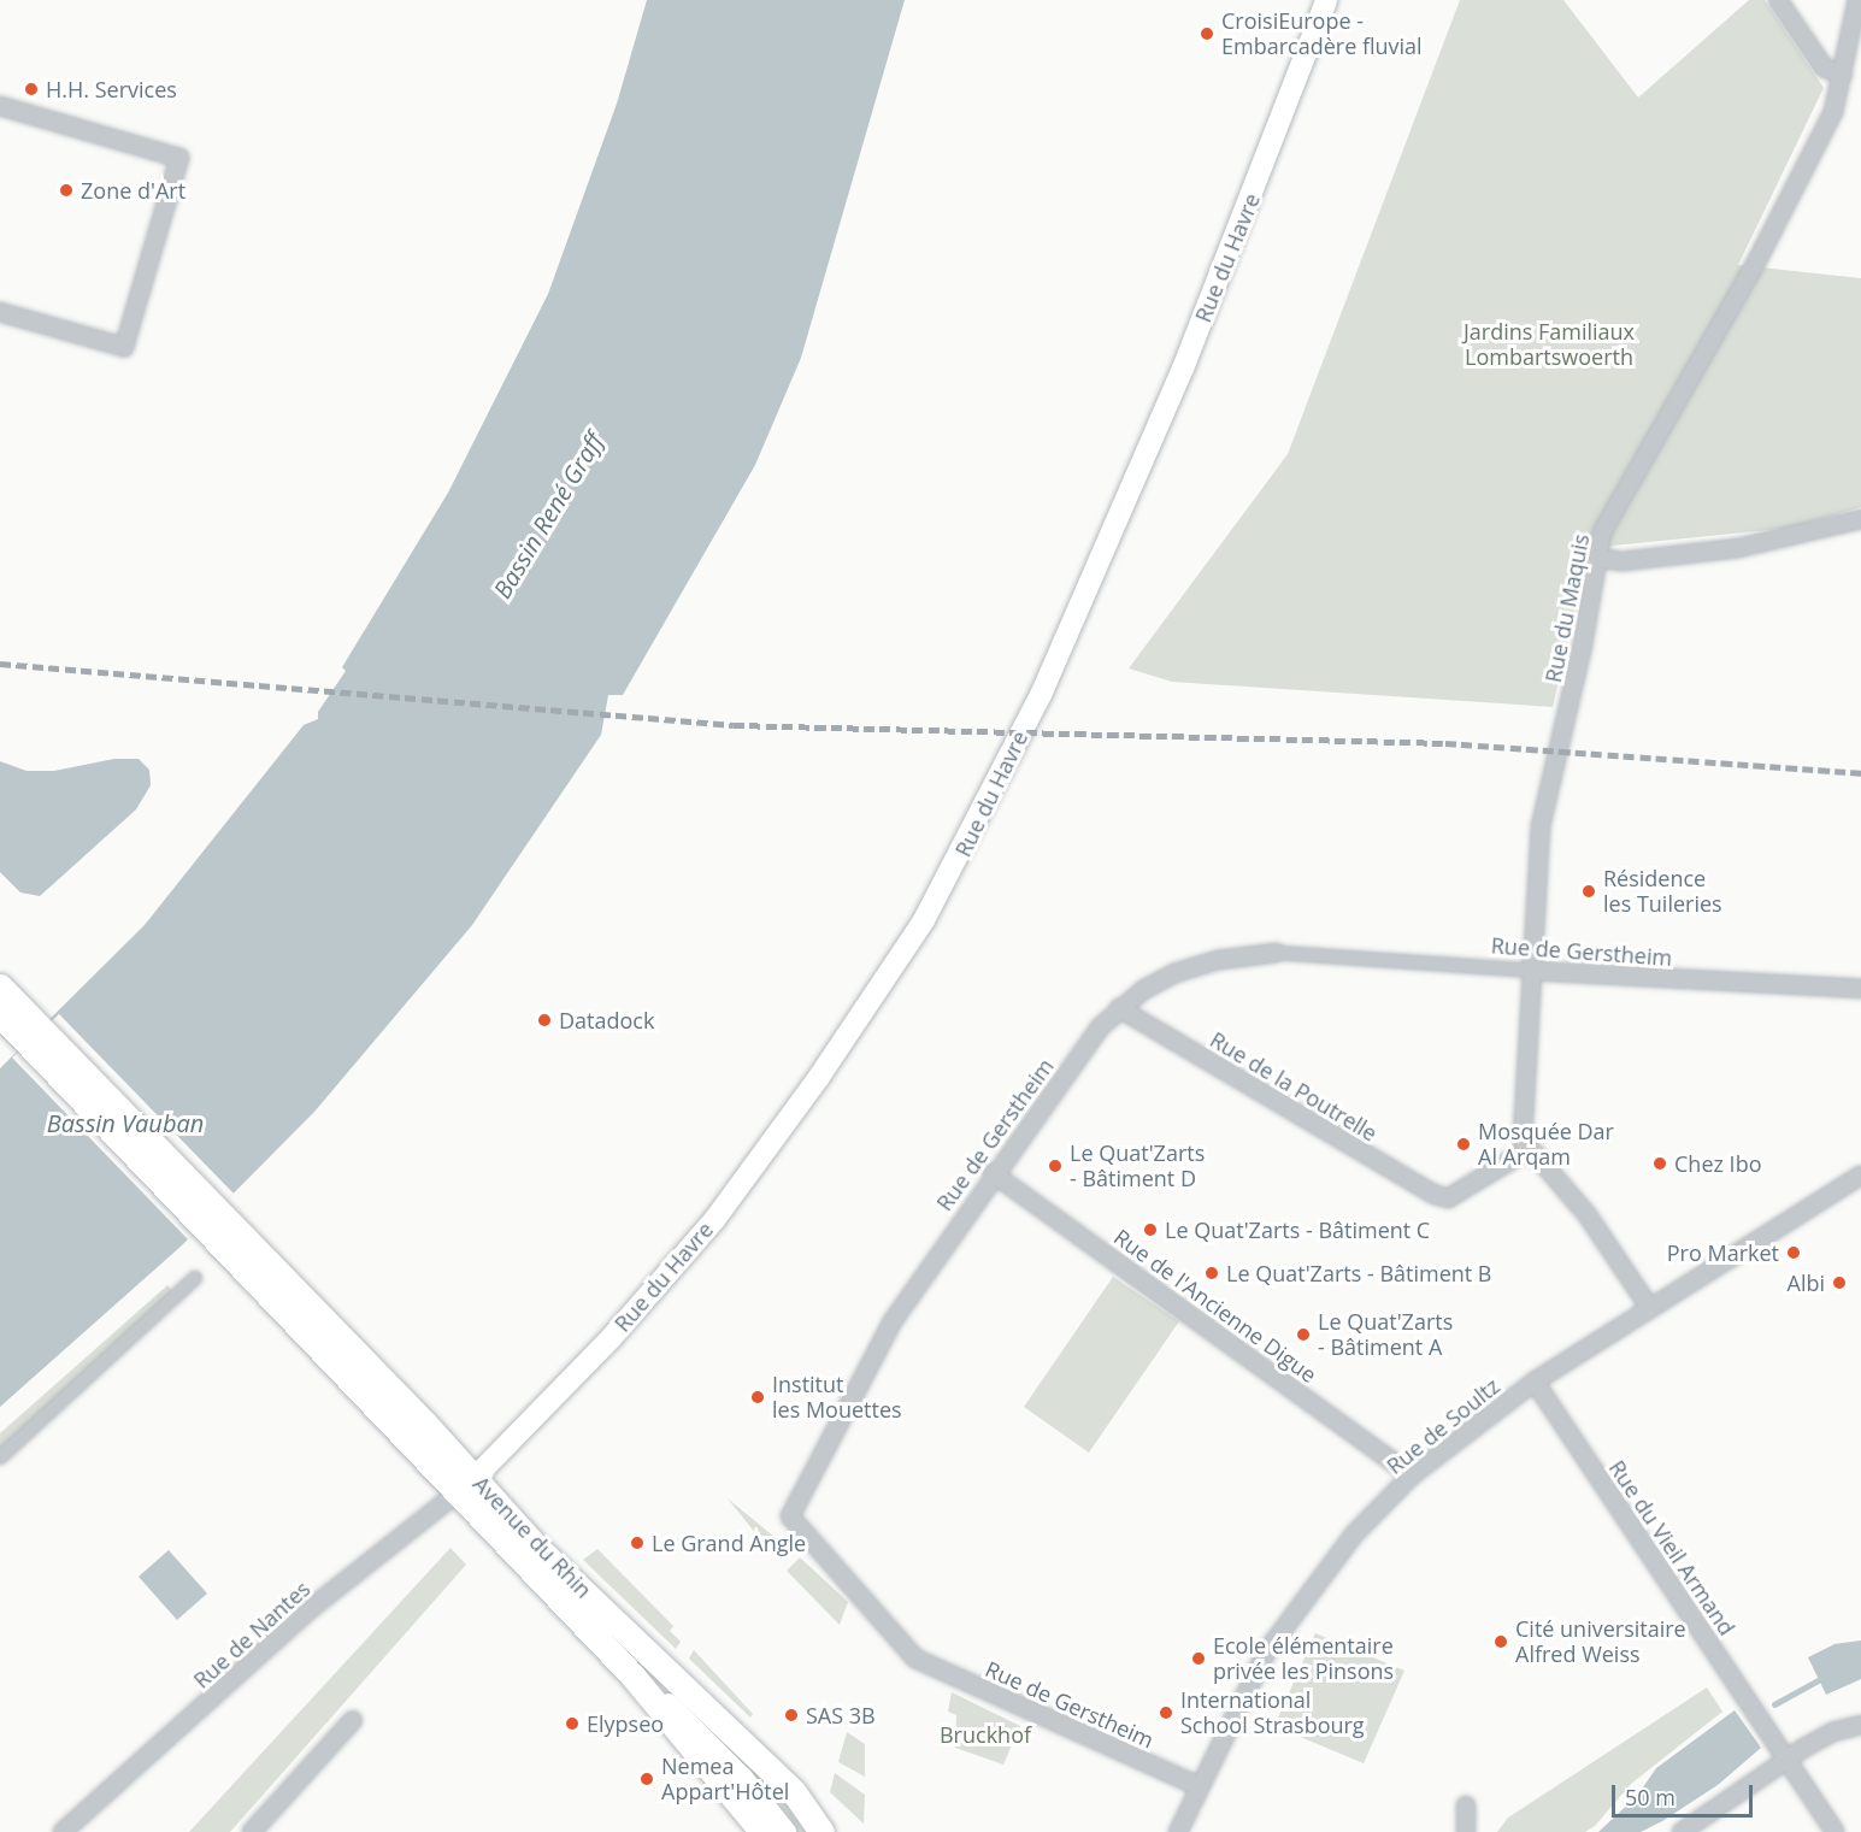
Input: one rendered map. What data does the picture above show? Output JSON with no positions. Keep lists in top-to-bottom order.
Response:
{
  "streets": {
    "main road": ["Rue du Havre", "Avenue du Rhin"],
    "street": [
      "Rue du Maquis",
      "Rue de Gerstheim",
      "Rue de la Poutrelle",
      "Rue de l'Ancienne Digue",
      "Rue de Soultz",
      "Rue du Vieil Armand",
      "Rue de Nantes"
    ]
  },
  "crossings": [
    ["Rue du Havre", "Avenue du Rhin"],
    ["Rue du Havre", "Rue de Nantes"],
    ["Rue du Maquis", "Rue de Gerstheim"],
    ["Rue du Maquis", "Rue de la Poutrelle"],
    ["Rue de Gerstheim", "Rue de la Poutrelle"],
    ["Rue de Gerstheim", "Rue de l'Ancienne Digue"],
    ["Rue de Gerstheim", "Rue de Soultz"],
    ["Rue de l'Ancienne Digue", "Rue de Soultz"],
    ["Rue de Soultz", "Rue du Vieil Armand"],
    ["Avenue du Rhin", "Rue de Nantes"]
  ],
  "water": ["Bassin René Graff", "Bassin Vauban"],
  "parks": ["Jardins Familiaux Lombartswoerth", "Bruckhof"],
  "places": [
    "CroisiEurope - Embarcadère fluvial",
    "H.H. Services",
    "Zone d'Art",
    "Résidence les Tuileries",
    "Datadock",
    "Mosquée Dar Al Arqam",
    "Chez Ibo",
    "Le Quat'Zarts - Bâtiment D",
    "Le Quat'Zarts - Bâtiment C",
    "Pro Market",
    "Le Quat'Zarts - Bâtiment B",
    "Albi",
    "Le Quat'Zarts - Bâtiment A",
    "Institut les Mouettes",
    "Le Grand Angle",
    "Cité universitaire Alfred Weiss",
    "Ecole élémentaire privée les Pinsons",
    "International School Strasbourg",
    "SAS 3B",
    "Elypseo",
    "Nemea Appart'Hôtel"
  ],
  "scale_bar": "50 m"
}
